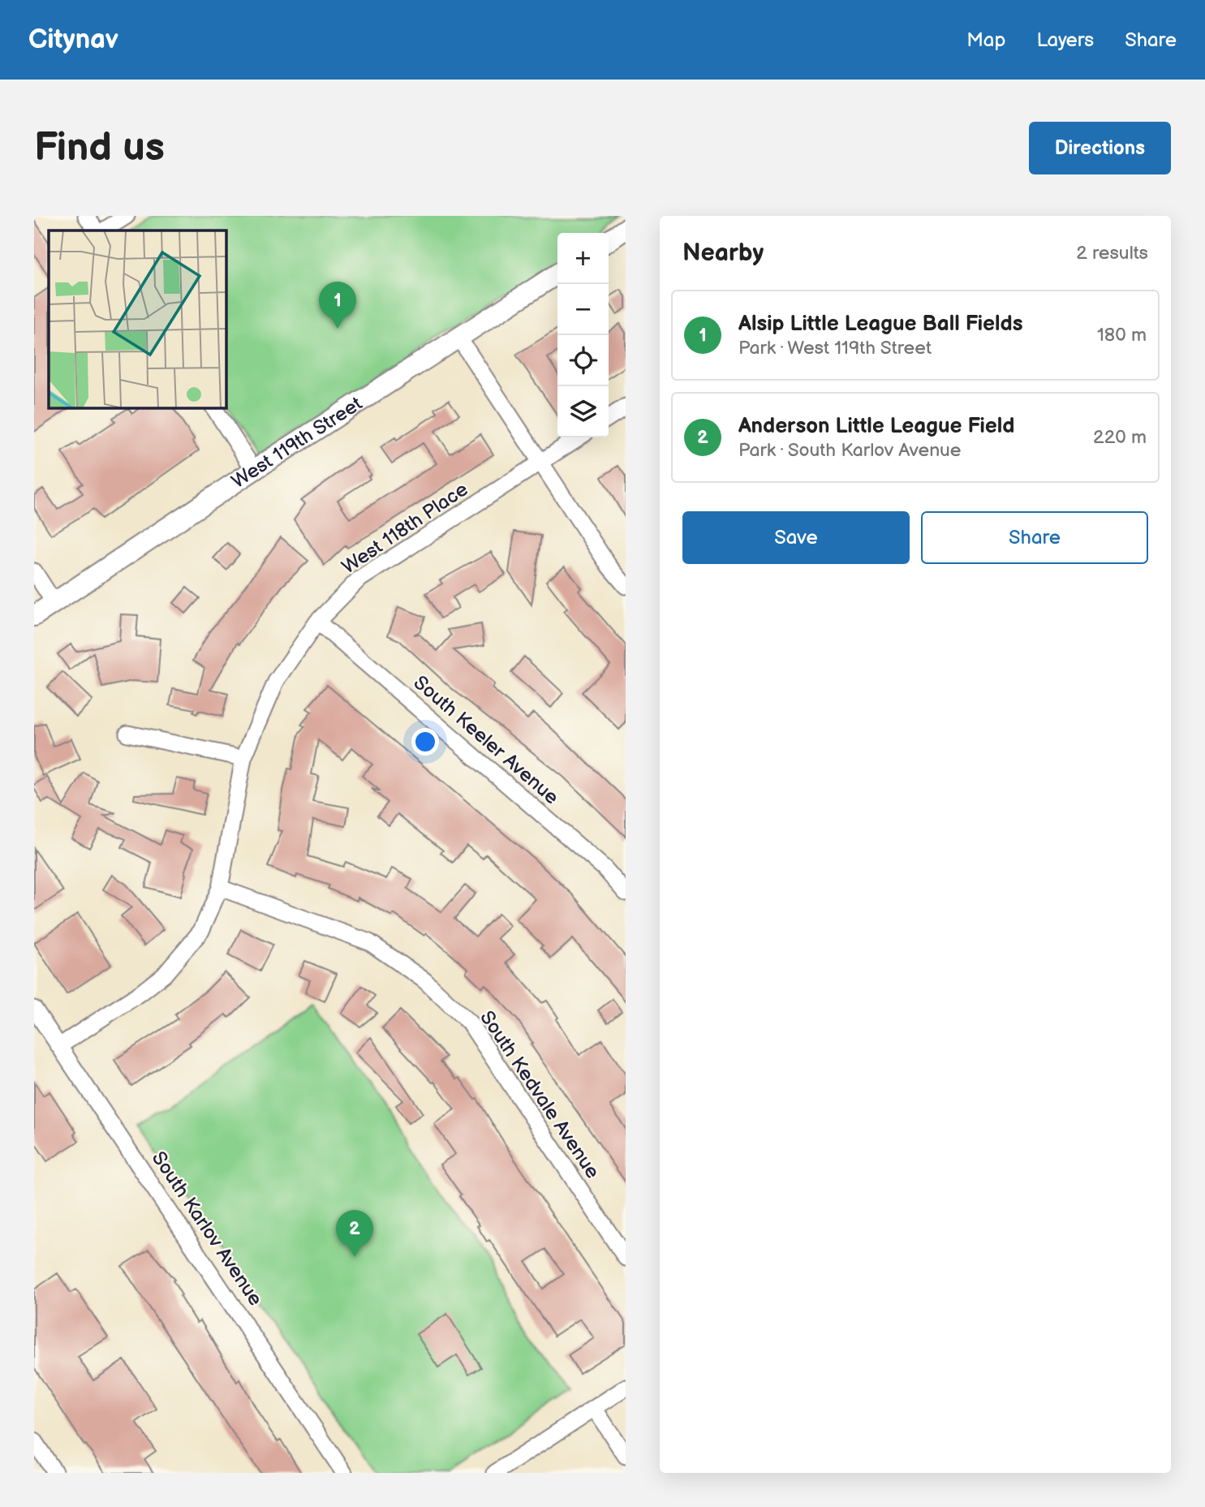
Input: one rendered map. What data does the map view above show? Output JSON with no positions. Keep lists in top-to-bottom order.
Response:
{
  "streets": {
    "street": [
      "West 119th Street",
      "West 118th Place",
      "South Keeler Avenue",
      "South Kedvale Avenue",
      "South Karlov Avenue"
    ]
  },
  "crossings": [
    ["West 118th Place", "South Keeler Avenue"],
    ["West 118th Place", "South Kedvale Avenue"],
    ["West 118th Place", "South Karlov Avenue"]
  ],
  "page": {
    "header": "Citynav",
    "nav": ["Map", "Layers", "Share"],
    "buttons": [
      "Directions",
      ["Save", "Share"]
    ],
    "title": "Find us",
    "heading": ["Nearby", "2 results"],
    "map_buttons": ["+", "−"],
    "pins": ["1", "2"],
    "list": [
      {
        "mark": "1",
        "name": "Alsip Little League Ball Fields",
        "note": "Park · West 119th Street",
        "value": "180 m"
      },
      {
        "mark": "2",
        "name": "Anderson Little League Field",
        "note": "Park · South Karlov Avenue",
        "value": "220 m"
      }
    ]
  }
}
